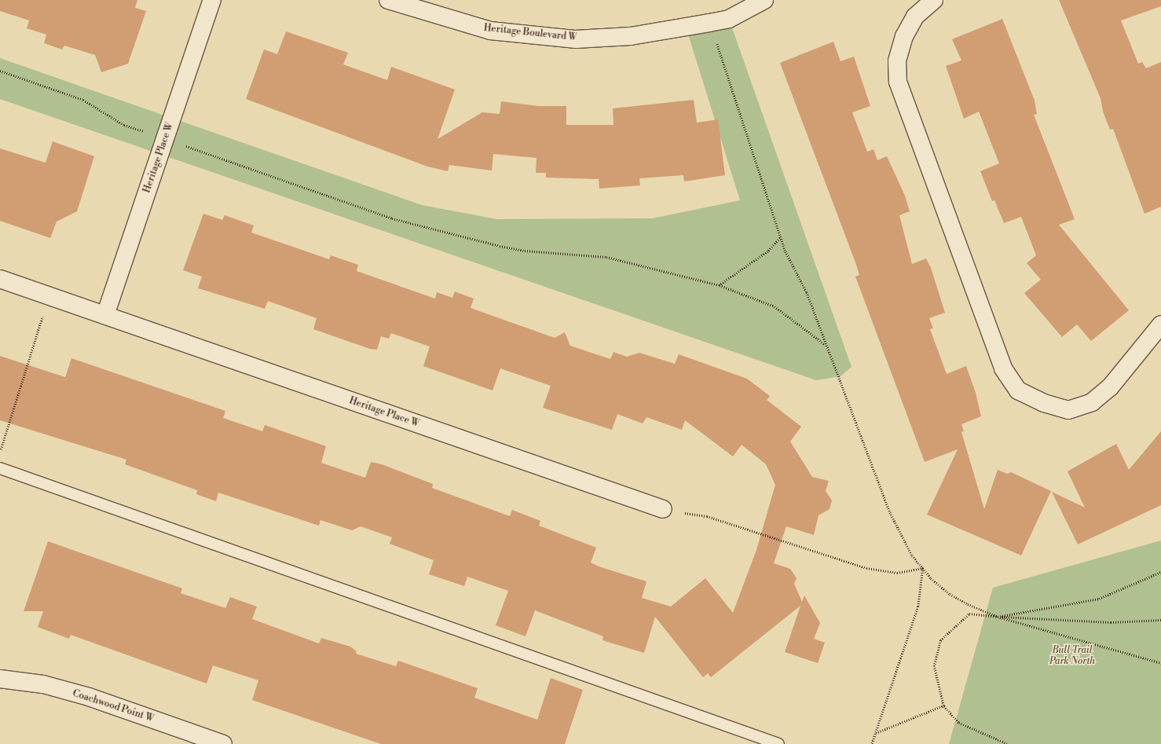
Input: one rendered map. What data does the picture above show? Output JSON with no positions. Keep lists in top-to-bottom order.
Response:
{
  "streets": {
    "street": ["Heritage Boulevard W", "Heritage Place W", "Coachwood Point W"]
  },
  "parks": ["Bull Trail Park North"]
}
